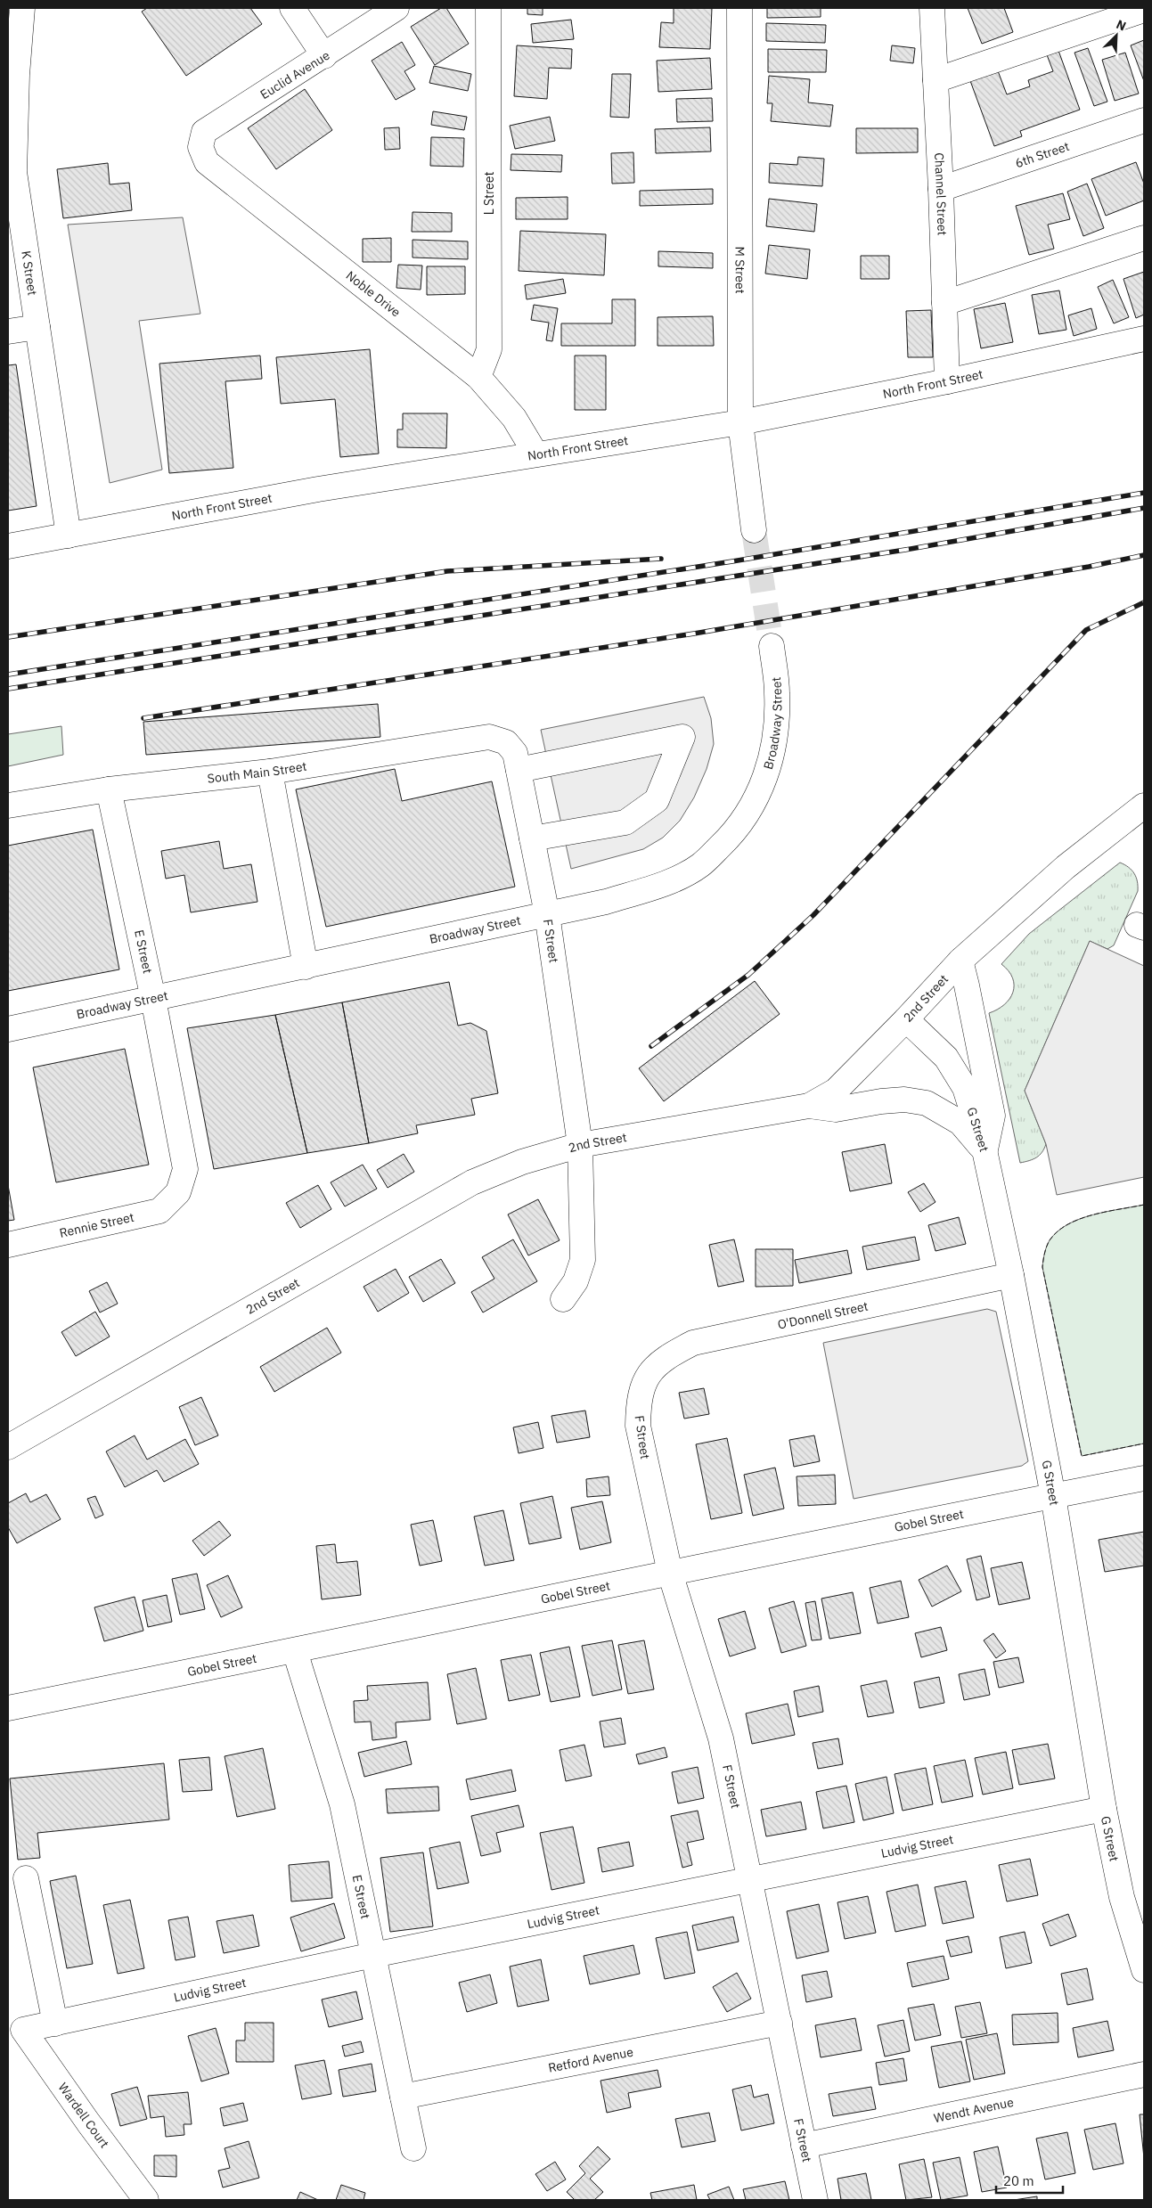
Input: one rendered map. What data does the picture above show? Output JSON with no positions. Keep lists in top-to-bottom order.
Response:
{
  "streets": {
    "street": [
      "Euclid Avenue",
      "6th Street",
      "L Street",
      "Channel Street",
      "M Street",
      "K Street",
      "Noble Drive",
      "North Front Street",
      "Broadway Street",
      "South Main Street",
      "F Street",
      "E Street",
      "2nd Street",
      "G Street",
      "Rennie Street",
      "O'Donnell Street",
      "Gobel Street",
      "Ludvig Street",
      "Retford Avenue",
      "Wendt Avenue",
      "Wardell Court"
    ]
  },
  "crossings": [
    ["Euclid Avenue", "Noble Drive"],
    ["6th Street", "Channel Street"],
    ["L Street", "Noble Drive"],
    ["Channel Street", "North Front Street"],
    ["M Street", "North Front Street"],
    ["K Street", "North Front Street"],
    ["Noble Drive", "North Front Street"],
    ["Broadway Street", "F Street"],
    ["Broadway Street", "E Street"],
    ["South Main Street", "F Street"],
    ["South Main Street", "E Street"],
    ["F Street", "2nd Street"],
    ["F Street", "O'Donnell Street"],
    ["F Street", "Gobel Street"],
    ["F Street", "Ludvig Street"],
    ["F Street", "Retford Avenue"],
    ["F Street", "Wendt Avenue"],
    ["E Street", "Rennie Street"],
    ["E Street", "Gobel Street"],
    ["E Street", "Ludvig Street"],
    ["E Street", "Retford Avenue"],
    ["2nd Street", "G Street"],
    ["G Street", "O'Donnell Street"],
    ["G Street", "Gobel Street"],
    ["G Street", "Ludvig Street"],
    ["Ludvig Street", "Wardell Court"]
  ],
  "scale_bar": "20 m",
  "north": "top right"
}
